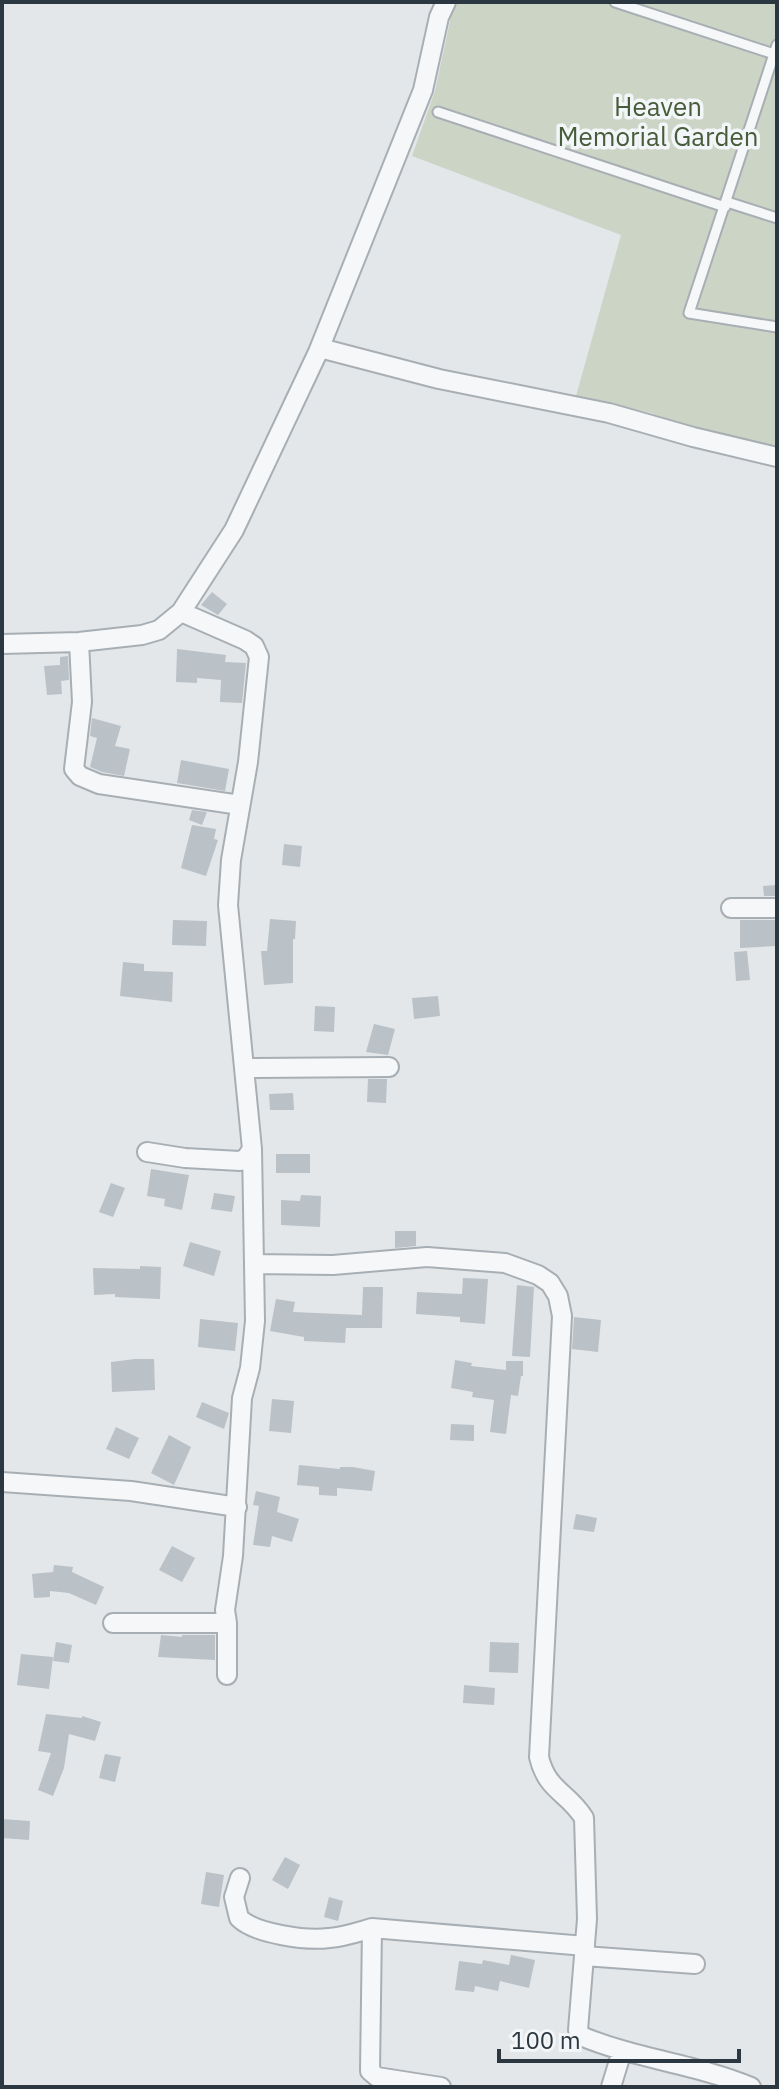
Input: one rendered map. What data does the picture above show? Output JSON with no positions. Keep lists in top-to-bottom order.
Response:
{
  "parks": ["Heaven Memorial Garden"],
  "scale_bar": "100 m"
}
